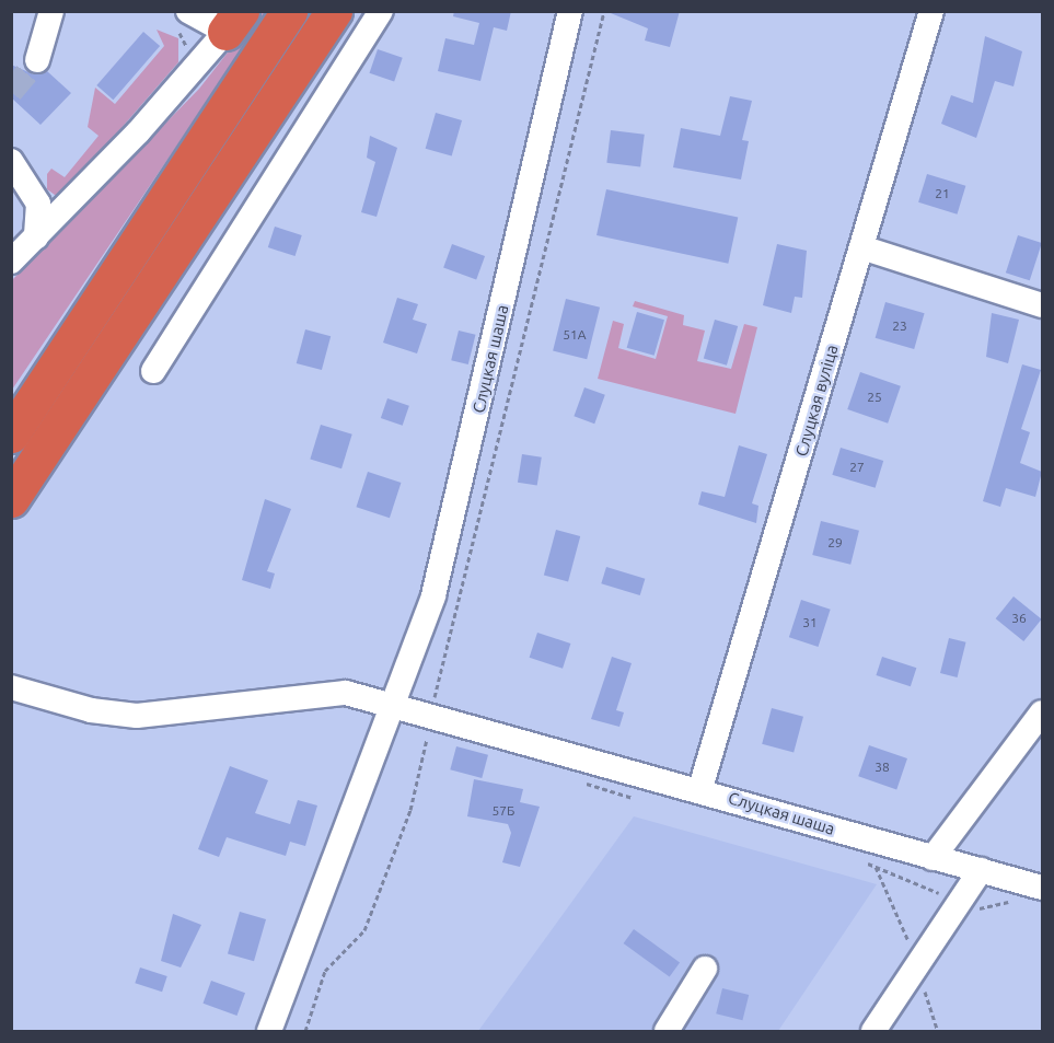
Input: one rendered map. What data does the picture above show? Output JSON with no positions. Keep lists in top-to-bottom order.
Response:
{
  "streets": {
    "street": ["Слуцкая шаша", "Слуцкая вуліца"]
  },
  "crossings": [
    ["Слуцкая шаша", "Слуцкая вуліца"]
  ],
  "house_numbers": [
    "21",
    "23",
    "51А",
    "25",
    "27",
    "29",
    "36",
    "31",
    "38",
    "57Б"
  ]
}
